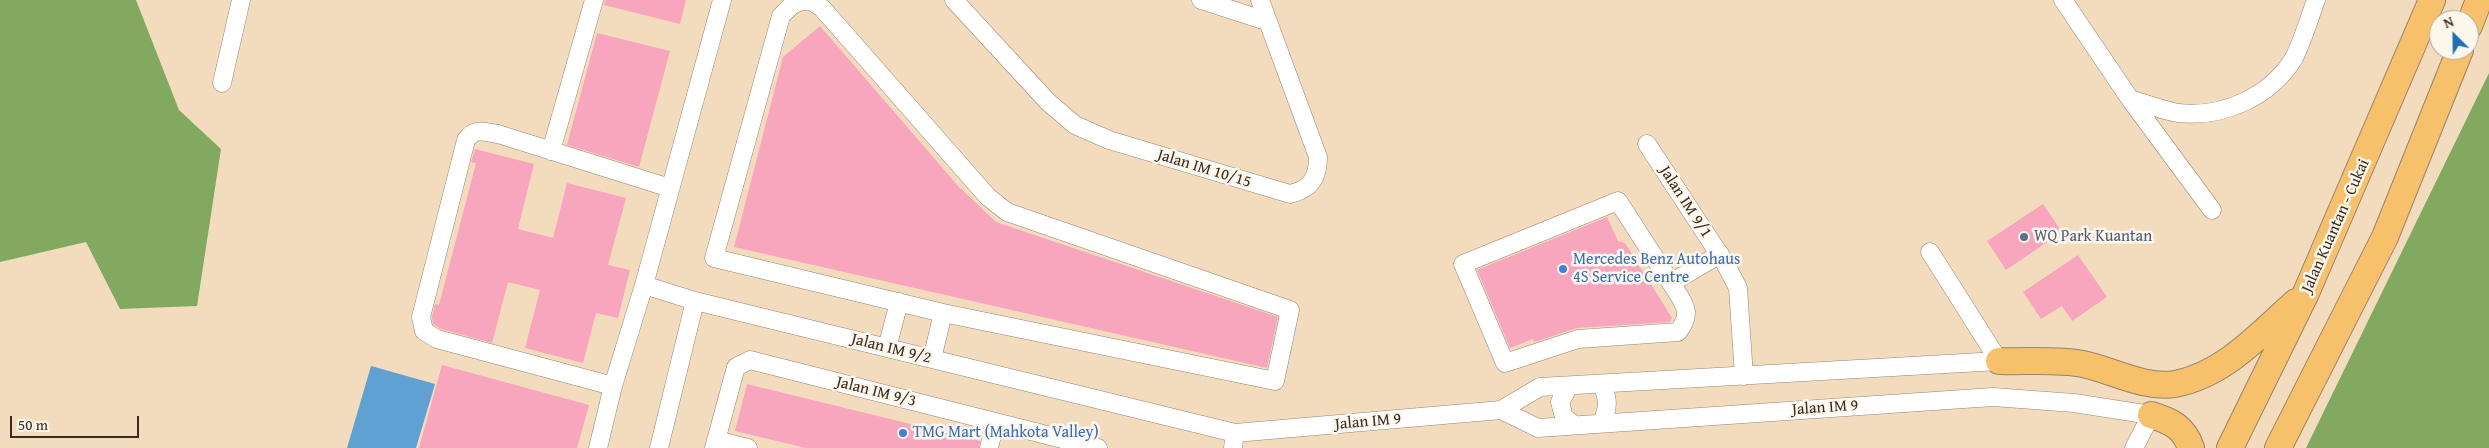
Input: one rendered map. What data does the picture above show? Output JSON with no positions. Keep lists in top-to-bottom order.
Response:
{
  "streets": {
    "highway": ["Jalan Kuantan - Cukai"],
    "street": [
      "Jalan IM 10/15",
      "Jalan IM 9/1",
      "Jalan IM 9/2",
      "Jalan IM 9/3",
      "Jalan IM 9"
    ]
  },
  "crossings": [
    ["Jalan IM 9/1", "Jalan IM 9"],
    ["Jalan IM 9/2", "Jalan IM 9"]
  ],
  "places": ["WQ Park Kuantan", "Mercedes Benz Autohaus 4S Service Centre", "TMG Mart (Mahkota Valley)"],
  "scale_bar": "50 m",
  "north": "top left"
}
